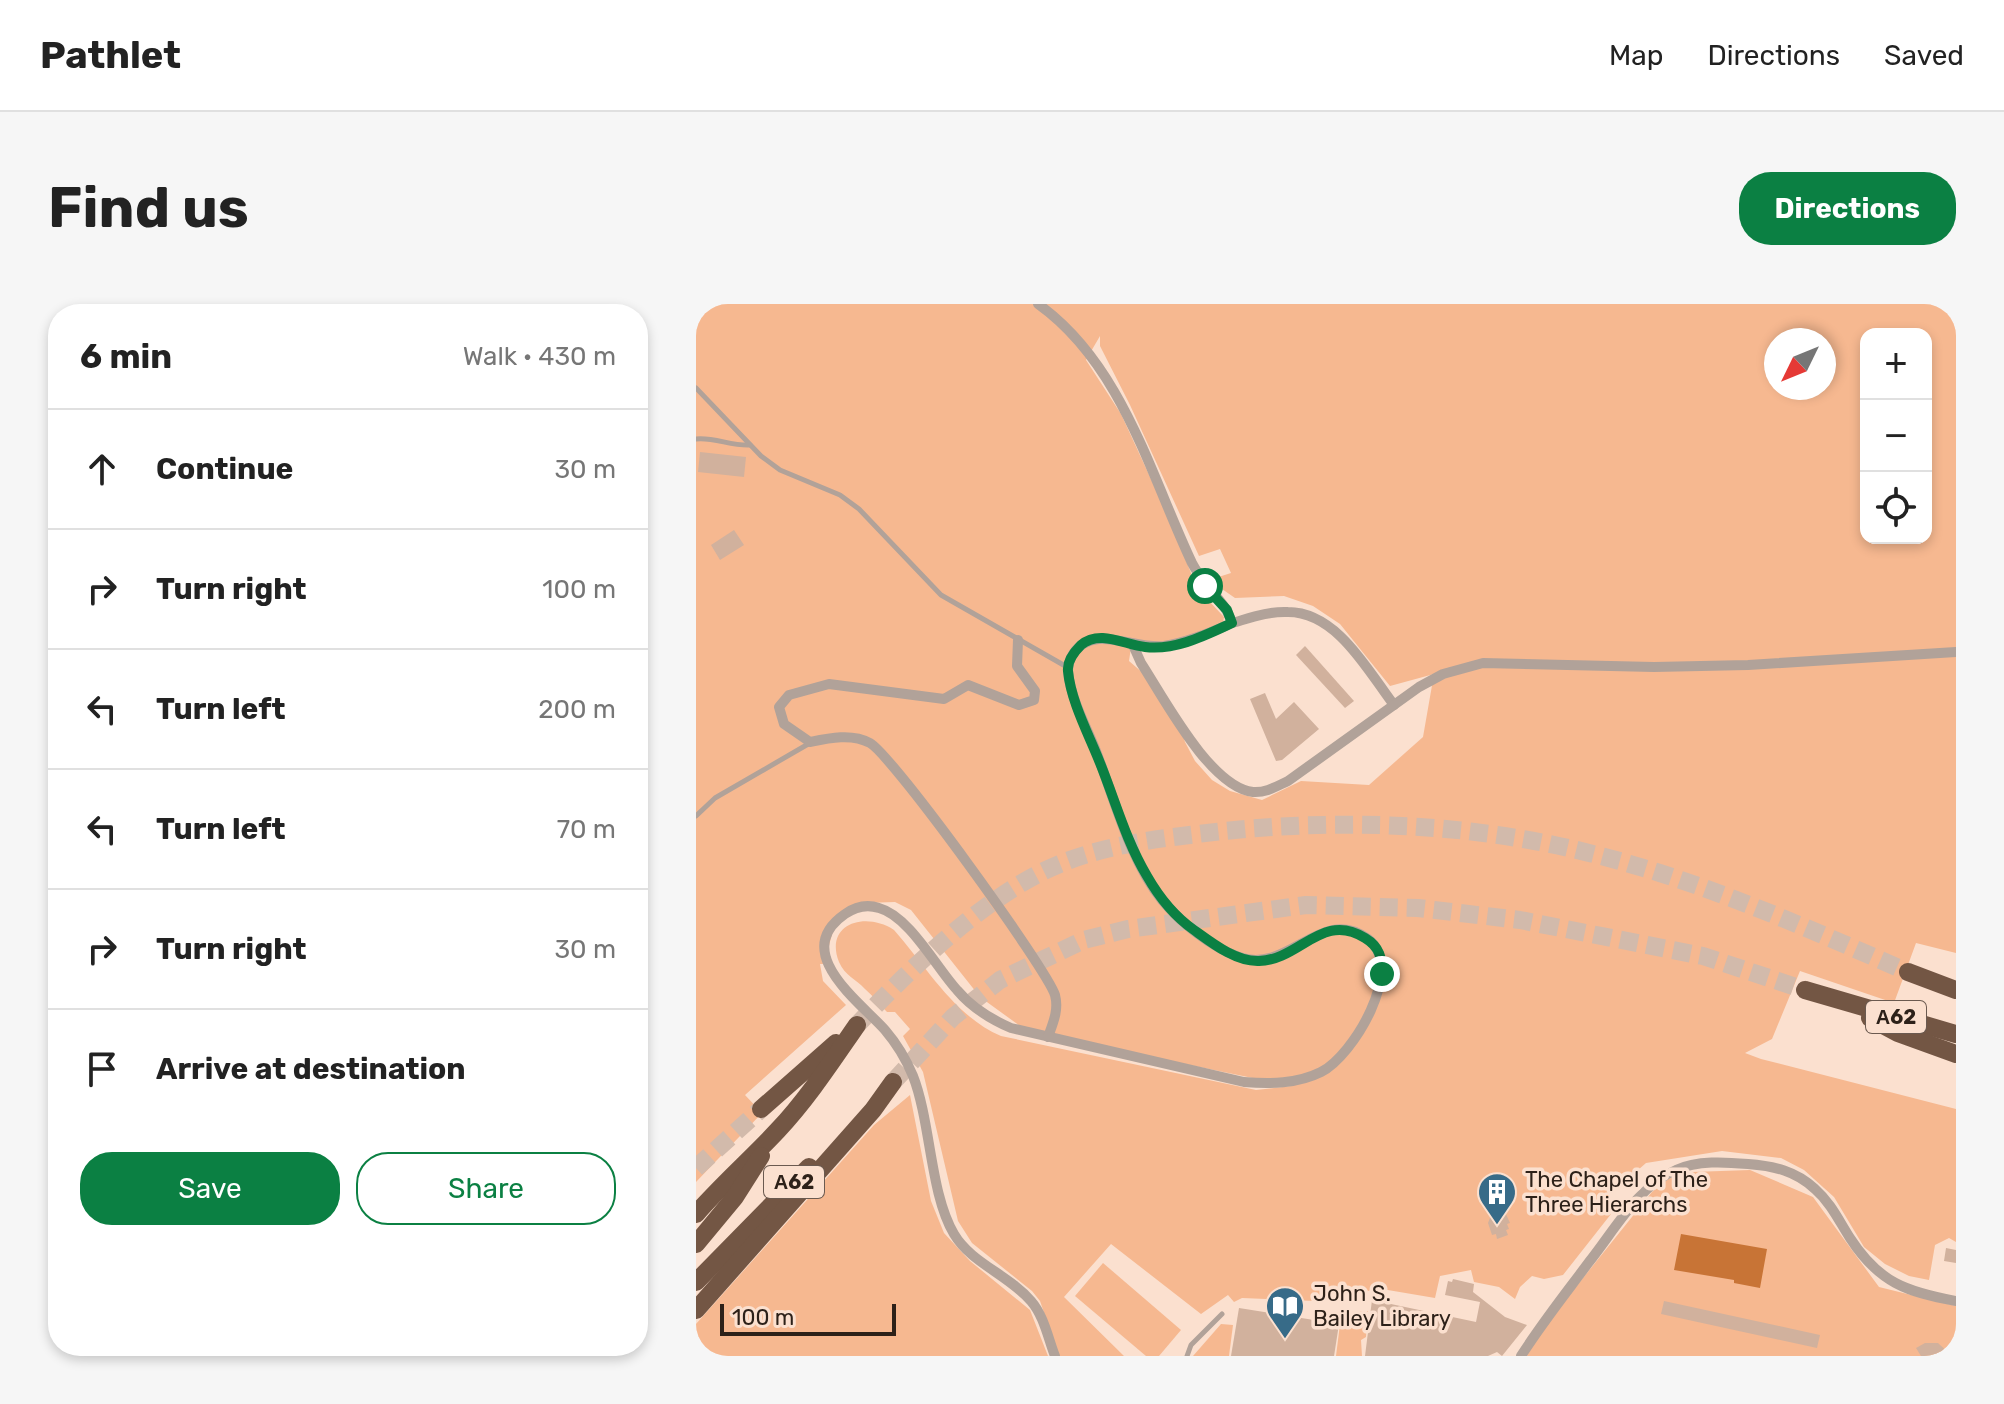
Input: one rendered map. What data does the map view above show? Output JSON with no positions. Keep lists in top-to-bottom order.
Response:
{
  "streets": {
    "highway": ["Α62"]
  },
  "places": {
    "building": ["The Chapel of The Three Hierarchs"],
    "library": ["John S. Bailey Library"]
  },
  "scale_bar": "100 m",
  "north": "bottom left",
  "page": {
    "header": "Pathlet",
    "nav": ["Map", "Directions", "Saved"],
    "buttons": [
      "Directions",
      ["Save", "Share"]
    ],
    "title": "Find us",
    "heading": ["6 min", "Walk · 430 m"],
    "map_buttons": ["+", "−"],
    "list": [
      ["Continue", "30 m"],
      ["Turn right", "100 m"],
      ["Turn left", "200 m"],
      ["Turn left", "70 m"],
      ["Turn right", "30 m"],
      "Arrive at destination"
    ],
    "scale": "100 m"
  }
}
